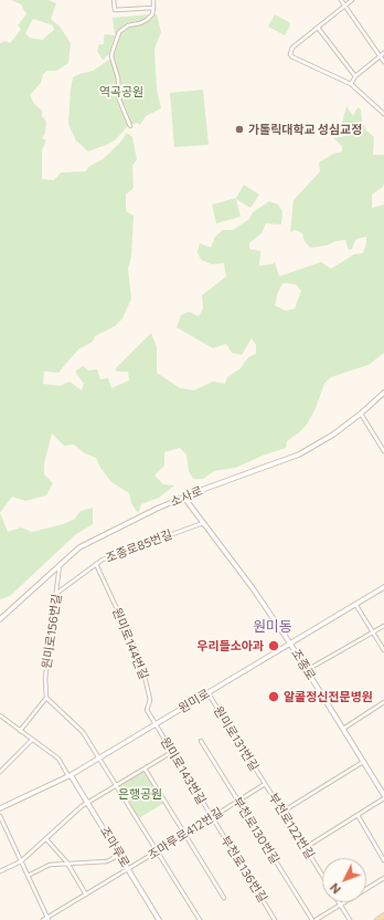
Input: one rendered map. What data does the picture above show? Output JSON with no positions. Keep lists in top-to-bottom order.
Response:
{
  "streets": {
    "street": [
      "소사로",
      "조종로85번길",
      "원미로156번길",
      "원미로144번길",
      "조종로",
      "원미로",
      "원미로131번길",
      "원미로143번길",
      "부천로122번길",
      "부천로130번길",
      "조마루로412번길",
      "조마루로",
      "부천로136번길"
    ]
  },
  "crossings": [
    ["소사로", "원미로156번길"],
    ["소사로", "조종로"],
    ["조종로85번길", "원미로156번길"],
    ["조종로85번길", "원미로144번길"],
    ["조종로85번길", "조종로"],
    ["원미로144번길", "원미로"],
    ["원미로144번길", "원미로143번길"],
    ["조종로", "원미로"],
    ["원미로", "원미로131번길"],
    ["원미로", "원미로143번길"],
    ["원미로", "조마루로"],
    ["원미로131번길", "부천로122번길"],
    ["원미로131번길", "조마루로412번길"],
    ["원미로143번길", "조마루로412번길"],
    ["원미로143번길", "부천로136번길"],
    ["부천로122번길", "조마루로412번길"],
    ["부천로130번길", "조마루로412번길"],
    ["조마루로412번길", "조마루로"],
    ["조마루로412번길", "부천로136번길"]
  ],
  "districts": ["원미동"],
  "parks": ["역곡공원", "은행공원"],
  "places": ["가톨릭대학교 성심교정", "우리들소아과", "알콜정신전문병원"],
  "north": "bottom left"
}
